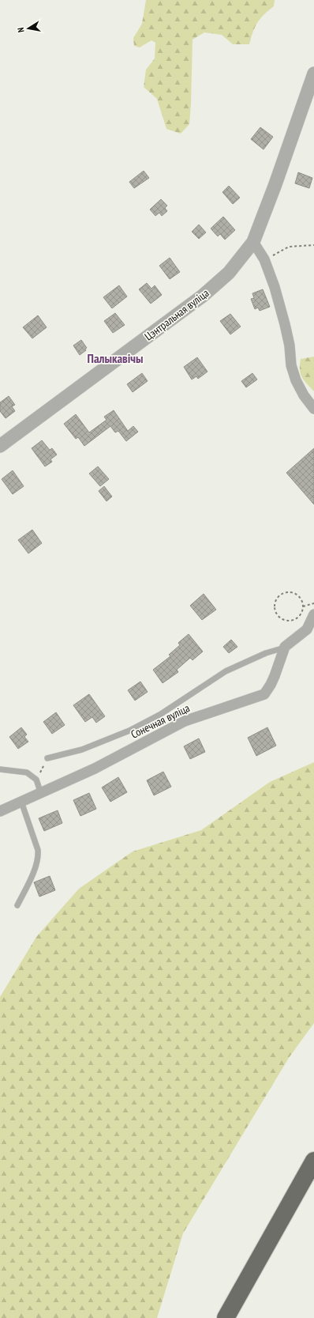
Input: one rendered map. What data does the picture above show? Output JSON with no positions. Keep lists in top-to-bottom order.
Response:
{
  "streets": {
    "street": ["Цэнтральная вуліца", "Сонечная вуліца"]
  },
  "districts": ["Палыкавічы"],
  "north": "left"
}
